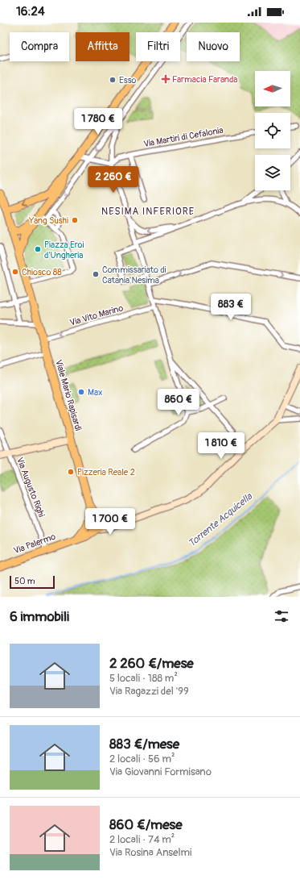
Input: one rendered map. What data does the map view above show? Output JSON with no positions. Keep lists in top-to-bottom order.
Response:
{
  "streets": {
    "main road": ["Viale Mario Rapisardi", "Via Palermo"],
    "street": ["Via Martiri di Cefalonia", "Via Vito Marino", "Via Augusto Righi"]
  },
  "crossings": [
    ["Via Vito Marino", "Viale Mario Rapisardi"],
    ["Via Augusto Righi", "Via Palermo"]
  ],
  "one_way": ["Via Vito Marino"],
  "districts": ["NESIMA INFERIORE"],
  "water": ["Torrente Acquicella"],
  "places": {
    "health": ["Farmacia Faranda"],
    "other": [
      "Esso",
      "Yang Sushi",
      "Piazza Eroi d'Ungheria",
      "Chiosco 88",
      "Commissariato di Catania Nesima",
      "Max",
      "Pizzeria Reale 2"
    ]
  },
  "scale_bar": "50 m",
  "north": "left",
  "page": {
    "status": "16:24",
    "chip": [
      "Compra",
      "Affitta",
      "Filtri",
      "Nuovo"
    ],
    "price": [
      "1 780 €",
      "2 260 €",
      "883 €",
      "860 €",
      "1 810 €",
      "1 700 €"
    ],
    "scale": "50 m",
    "heading": "6 immobili",
    "list": [
      {
        "name": "2 260 €/mese",
        "note": "5 locali · 188 m² · Via Ragazzi del '99"
      },
      {
        "name": "883 €/mese",
        "note": "2 locali · 56 m² · Via Giovanni Formisano"
      },
      {
        "name": "860 €/mese",
        "note": "2 locali · 74 m² · Via Rosina Anselmi"
      }
    ]
  }
}
